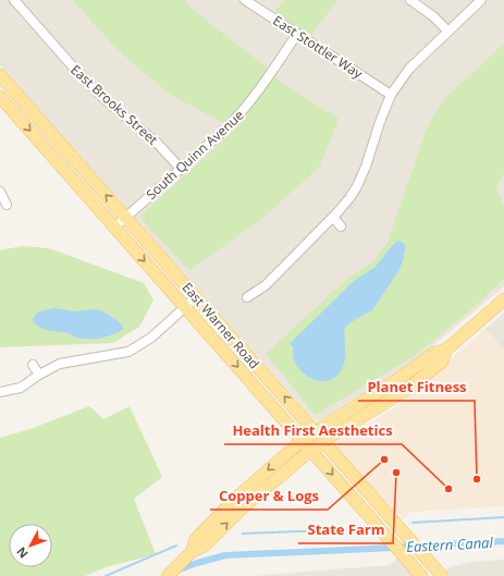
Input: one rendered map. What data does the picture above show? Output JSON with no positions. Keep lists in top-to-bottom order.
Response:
{
  "streets": {
    "main road": ["East Warner Road"],
    "street": ["East Stottler Way", "East Brooks Street", "South Quinn Avenue"]
  },
  "crossings": [
    ["East Stottler Way", "South Quinn Avenue"],
    ["East Brooks Street", "South Quinn Avenue"],
    ["South Quinn Avenue", "East Warner Road"]
  ],
  "water": ["Eastern Canal"],
  "places": [
    "Copper & Logs",
    "State Farm",
    "Planet Fitness",
    "Health First Aesthetics"
  ],
  "north": "bottom left"
}
